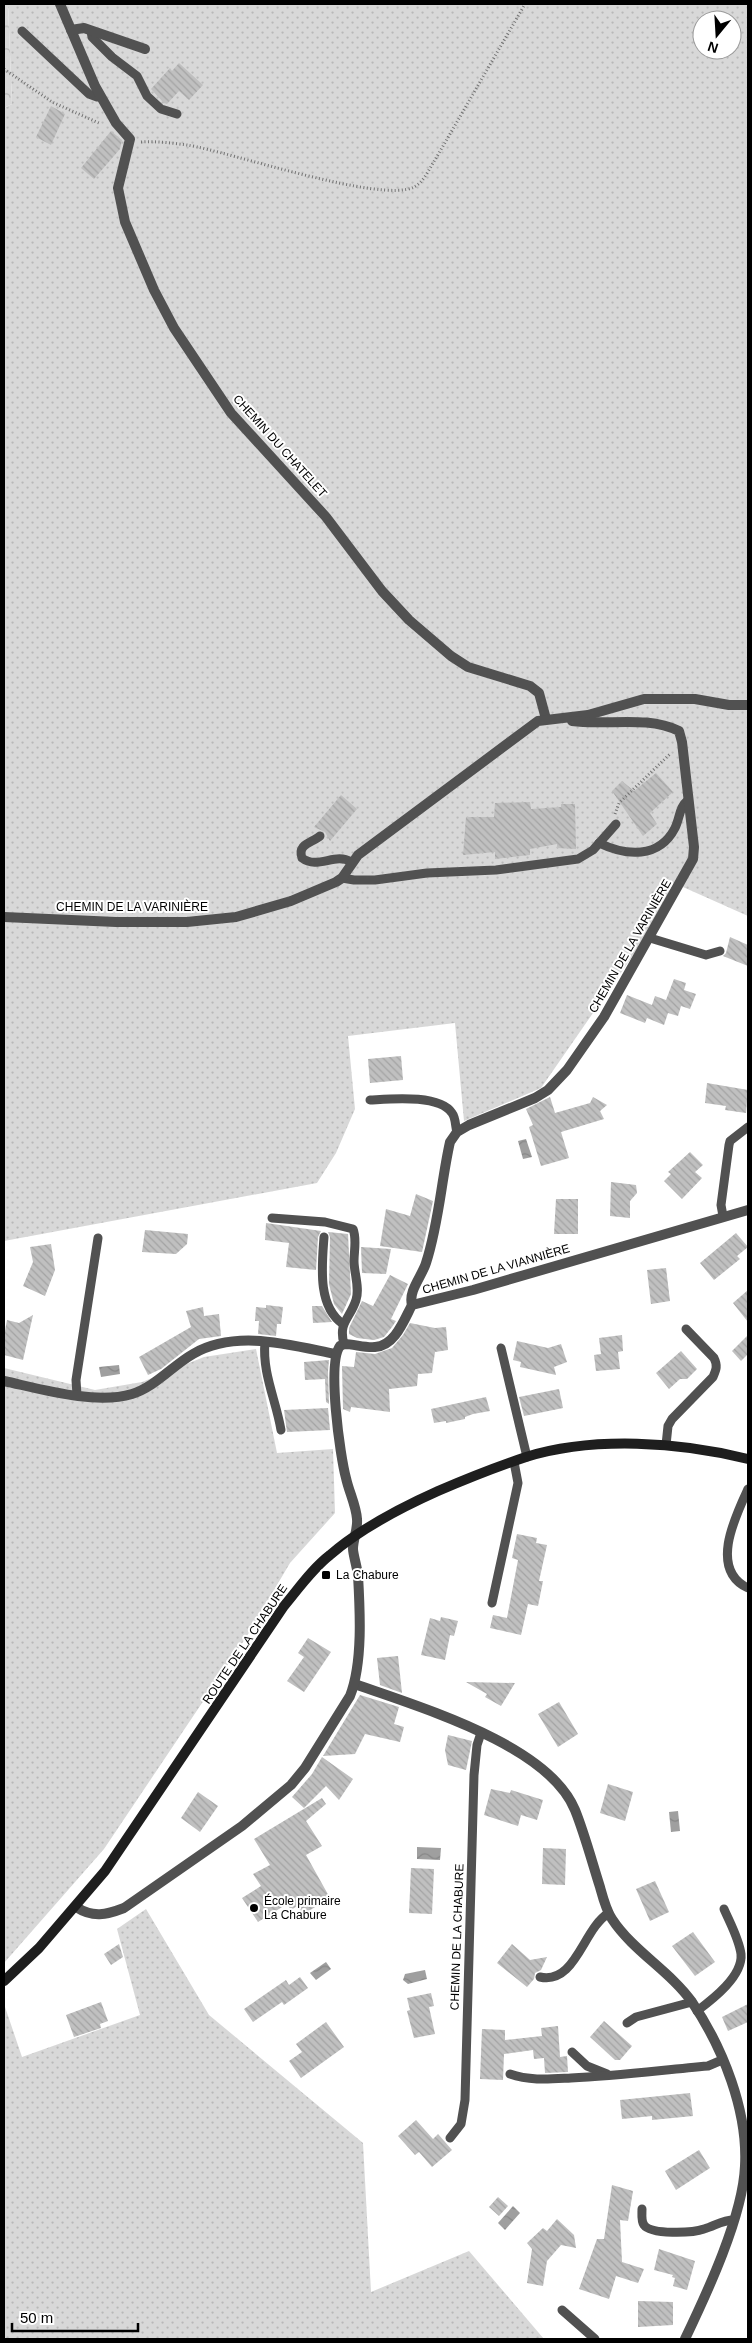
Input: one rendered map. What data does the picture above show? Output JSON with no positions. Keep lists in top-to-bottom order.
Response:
{
  "streets": {
    "main road": ["ROUTE DE LA CHABURE"],
    "street": ["CHEMIN DU CHATELET", "CHEMIN DE LA VARINIÈRE", "CHEMIN DE LA VIANNIÈRE"],
    "lane": ["CHEMIN DE LA CHABURE"]
  },
  "places": {
    "transit": ["La Chabure"],
    "other": ["École primaire La Chabure"]
  },
  "scale_bar": "50 m",
  "north": "bottom"
}
